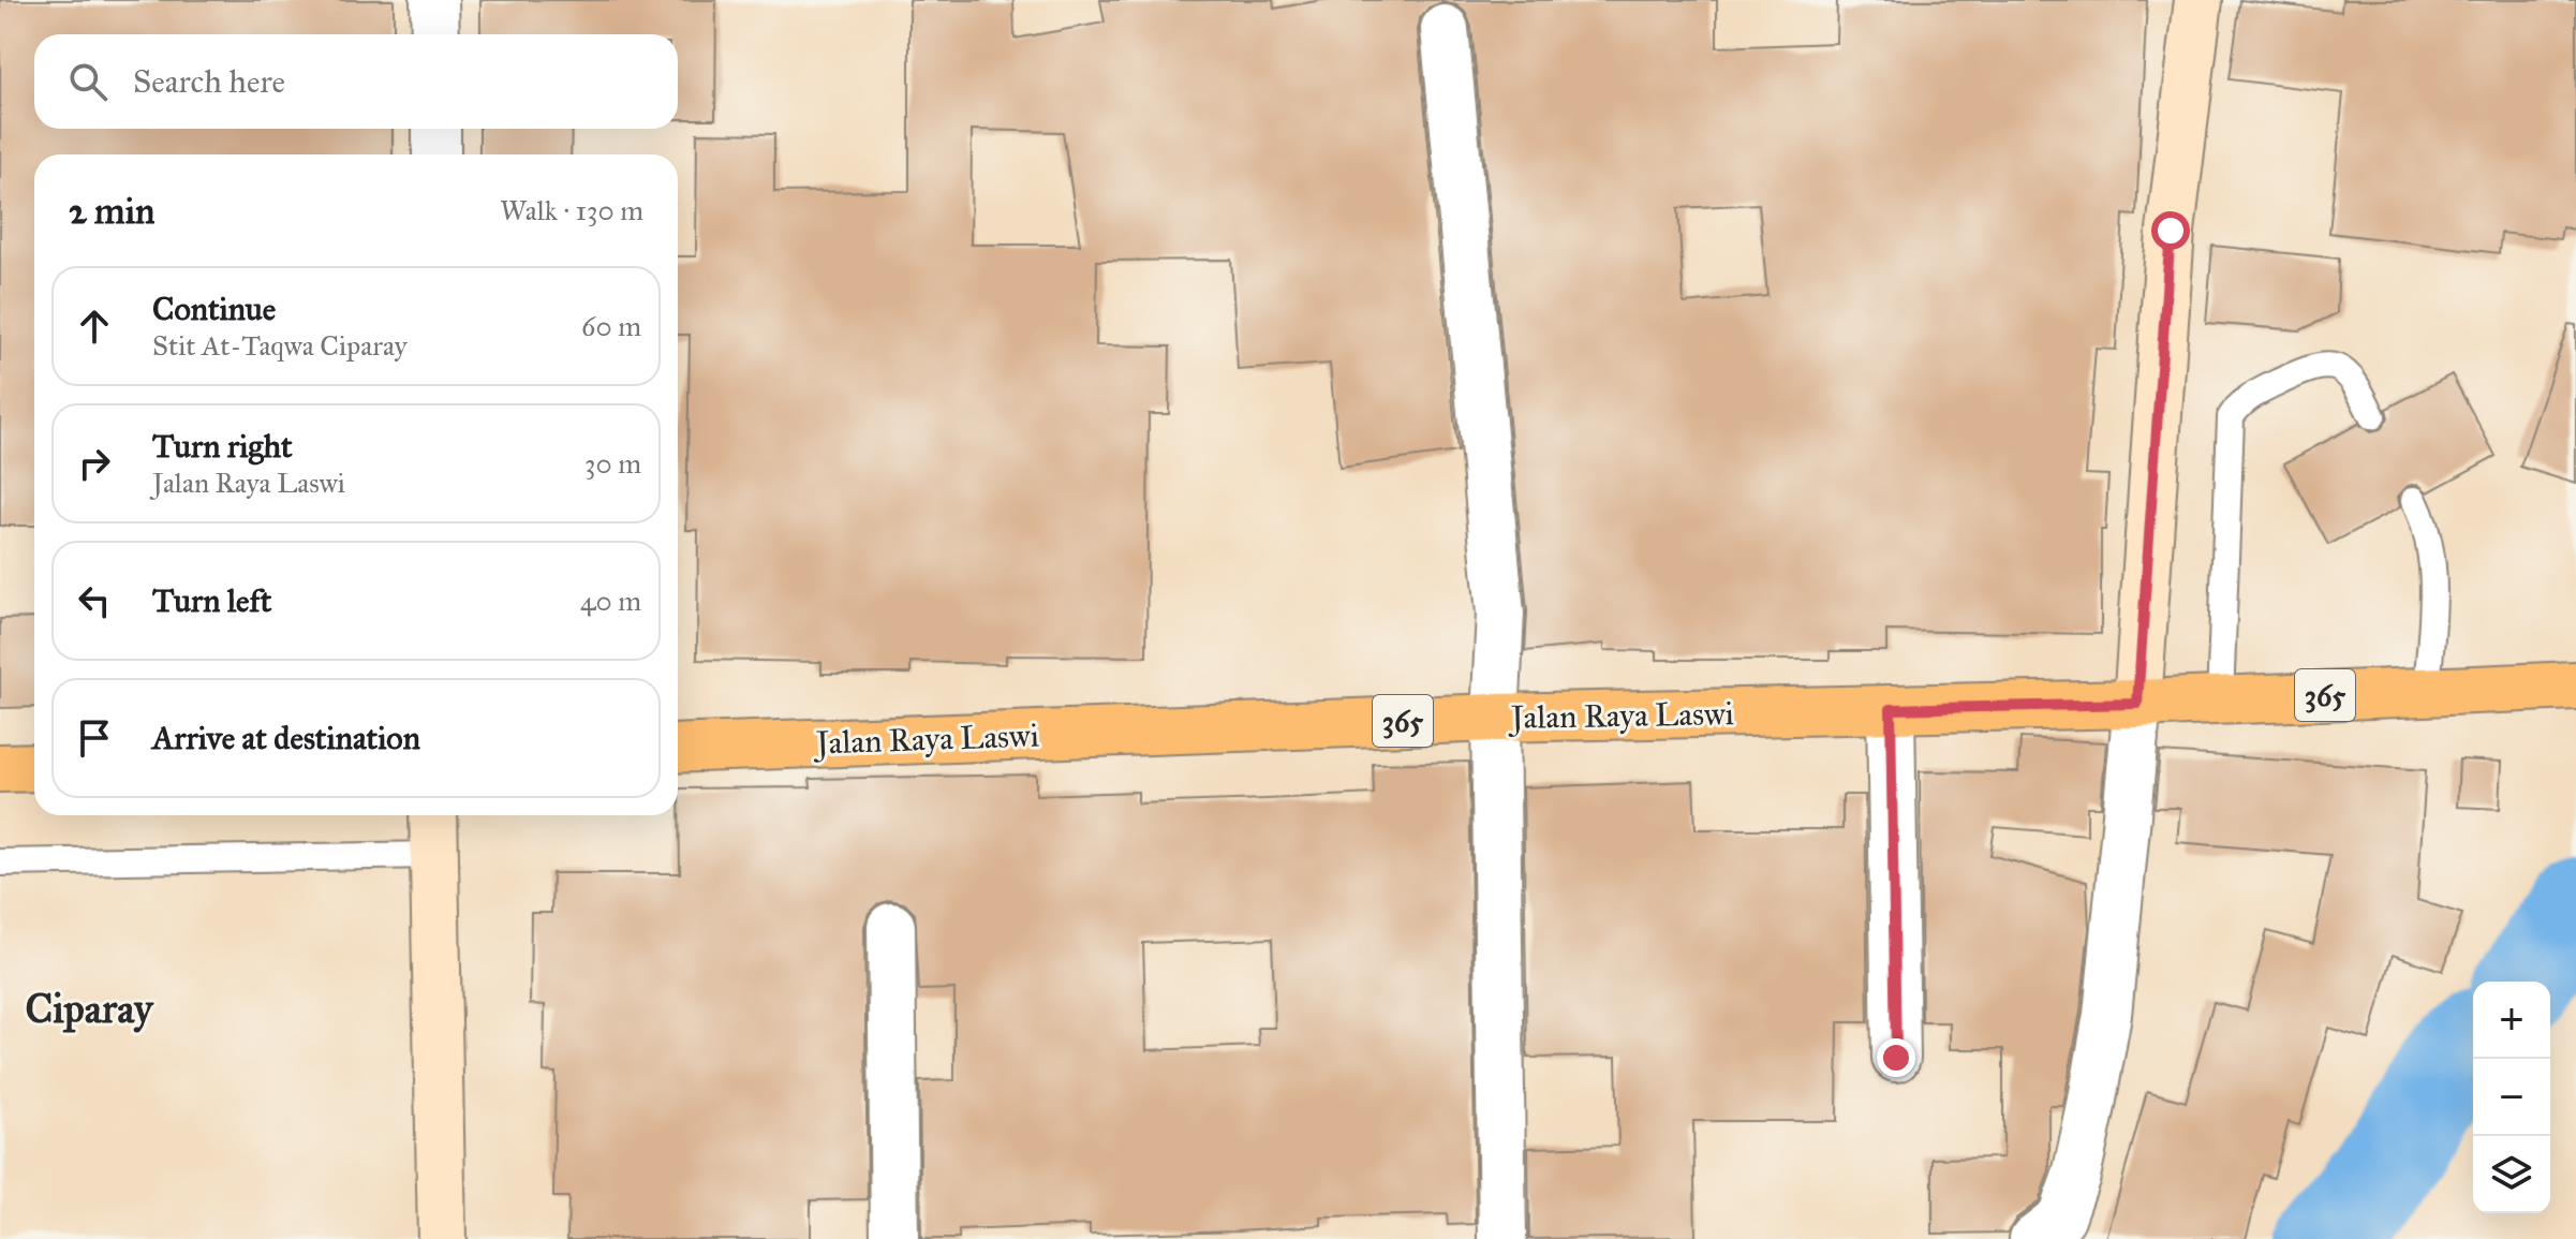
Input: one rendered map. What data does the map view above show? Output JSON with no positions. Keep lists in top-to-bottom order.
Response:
{
  "streets": {
    "main road": ["365", "Jalan Raya Laswi"]
  },
  "districts": ["Ciparay"],
  "page": {
    "search": "Search here",
    "heading": ["2 min", "Walk · 130 m"],
    "list": [
      ["Continue", "Stit At-Taqwa Ciparay", "60 m"],
      ["Turn right", "Jalan Raya Laswi", "30 m"],
      ["Turn left", "40 m"],
      "Arrive at destination"
    ],
    "map_buttons": ["+", "−"]
  }
}
